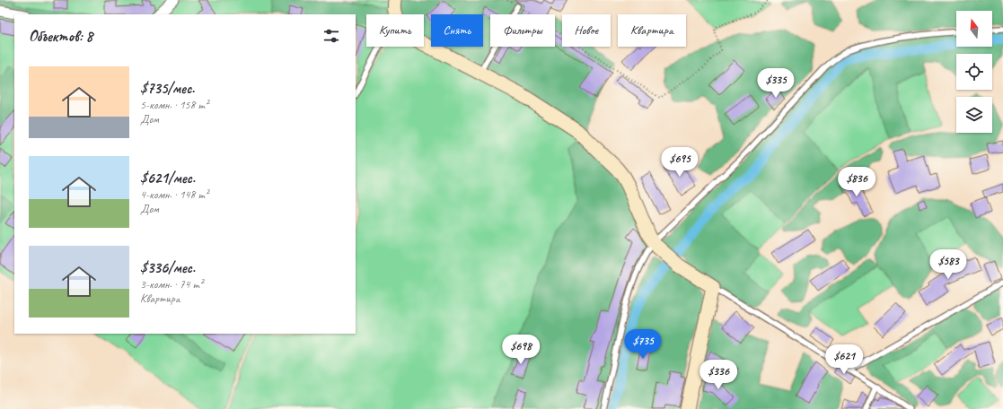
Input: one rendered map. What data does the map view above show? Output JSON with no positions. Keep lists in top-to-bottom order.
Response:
{
  "north": "top",
  "page": {
    "chip": [
      "Купить",
      "Снять",
      "Фильтры",
      "Новое",
      "Квартира"
    ],
    "heading": "Объектов: 8",
    "list": [
      {
        "name": "$735/мес.",
        "note": "5-комн. · 158 m² · Дом"
      },
      {
        "name": "$621/мес.",
        "note": "4-комн. · 148 m² · Дом"
      },
      {
        "name": "$336/мес.",
        "note": "3-комн. · 74 m² · Квартира"
      }
    ],
    "price": [
      "$335",
      "$695",
      "$836",
      "$583",
      "$735",
      "$698",
      "$621",
      "$336"
    ]
  }
}
